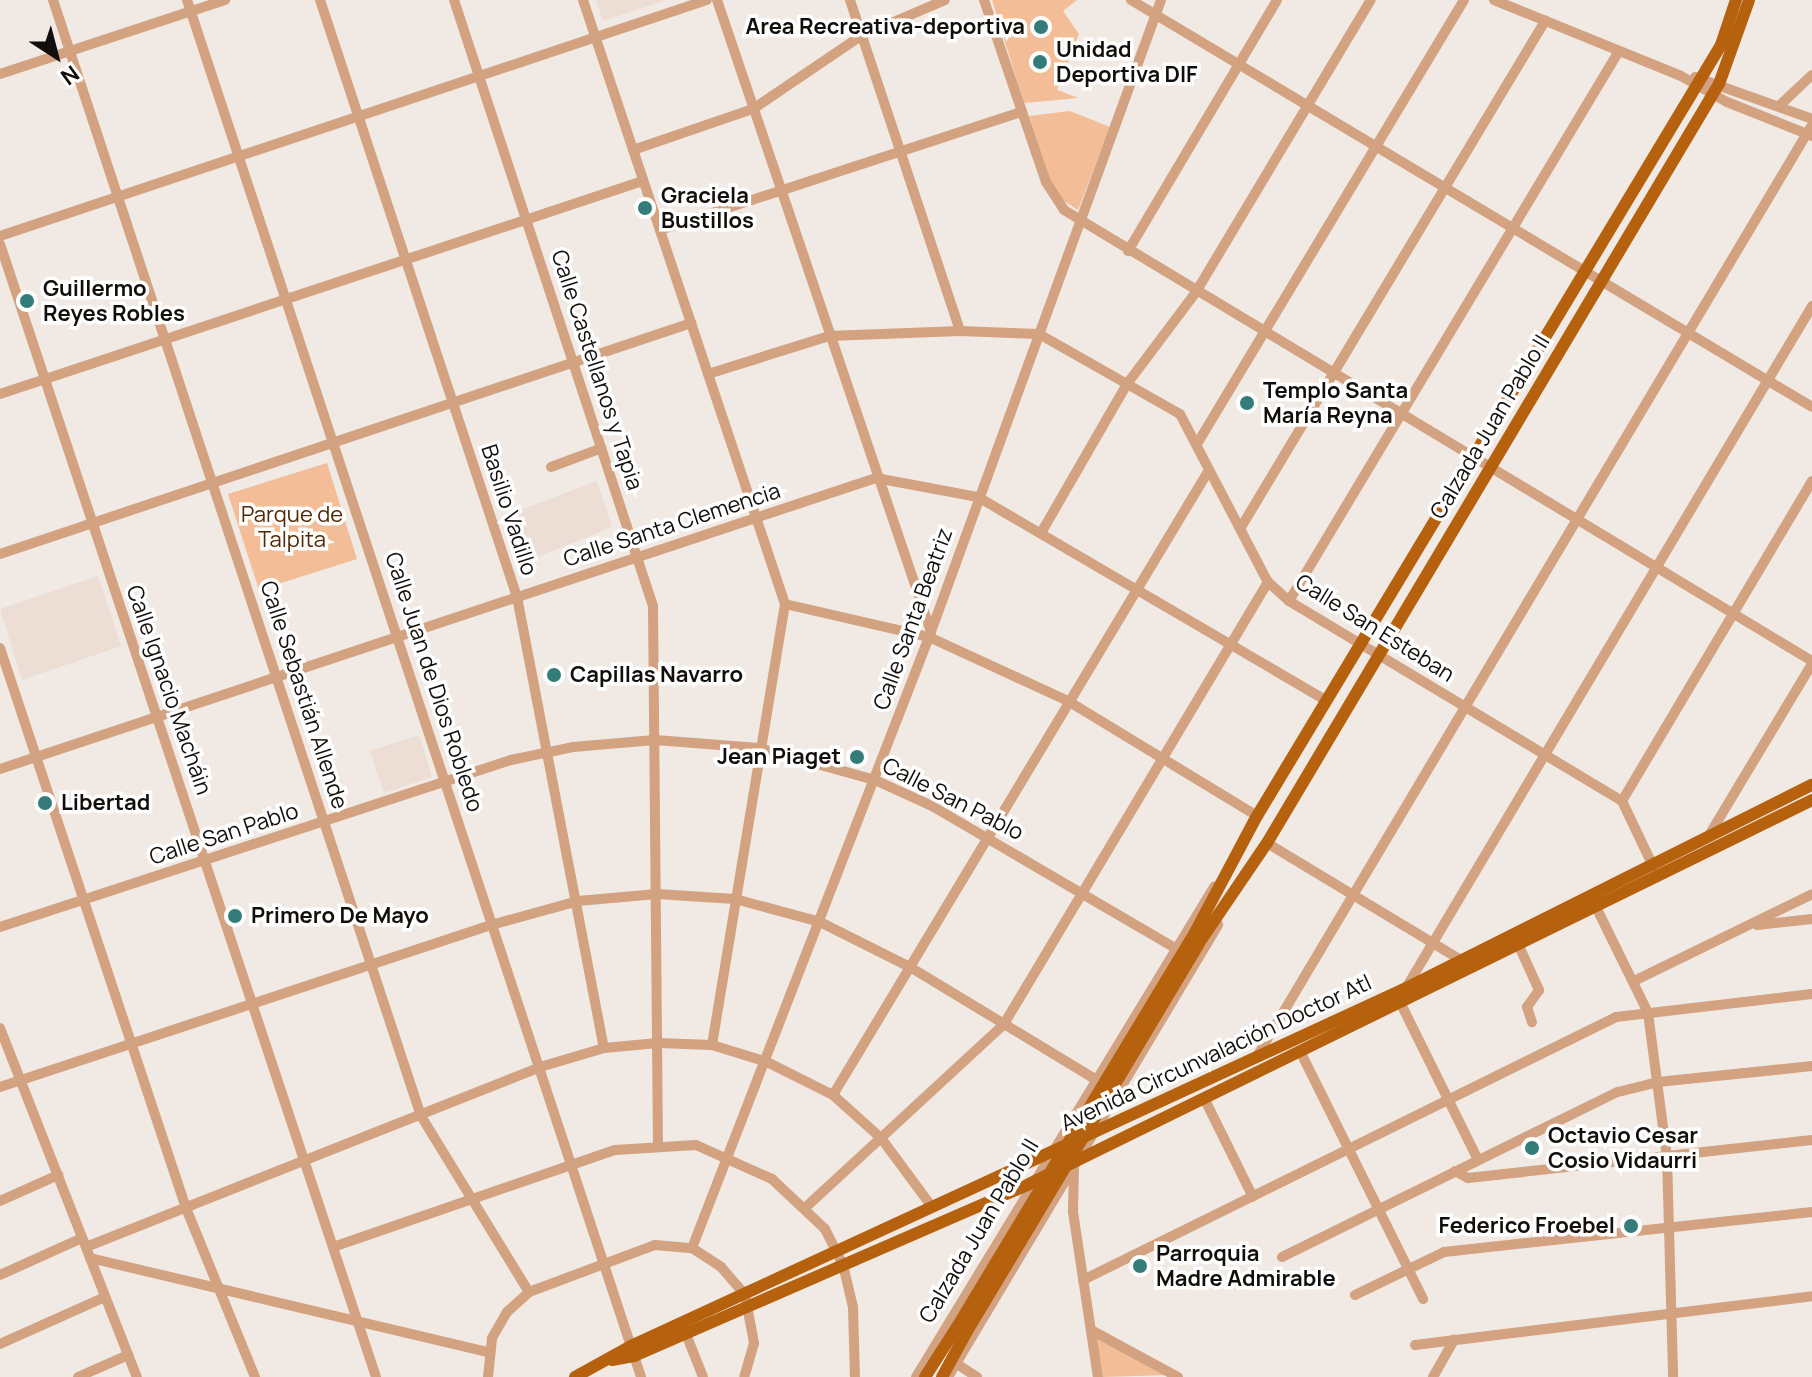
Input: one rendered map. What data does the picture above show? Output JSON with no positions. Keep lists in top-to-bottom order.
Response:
{
  "streets": {
    "main road": ["Calzada Juan Pablo II", "Avenida Circunvalación Doctor Atl"],
    "street": [
      "Calle Castellanos y Tapia",
      "Basilio Vadillo",
      "Calle Santa Clemencia",
      "Calle Santa Beatriz",
      "Calle San Esteban",
      "Calle Juan de Dios Robledo",
      "Calle Ignacio Macháin",
      "Calle Sebastián Allende",
      "Calle San Pablo"
    ]
  },
  "crossings": [
    ["Calle Castellanos y Tapia", "Calle Santa Clemencia"],
    ["Calle Castellanos y Tapia", "Calle San Pablo"],
    ["Calzada Juan Pablo II", "Calle Santa Clemencia"],
    ["Calzada Juan Pablo II", "Calle San Esteban"],
    ["Calzada Juan Pablo II", "Calle San Pablo"],
    ["Calzada Juan Pablo II", "Avenida Circunvalación Doctor Atl"],
    ["Basilio Vadillo", "Calle Santa Clemencia"],
    ["Basilio Vadillo", "Calle San Pablo"],
    ["Calle Santa Clemencia", "Calle Santa Beatriz"],
    ["Calle Santa Clemencia", "Calle Juan de Dios Robledo"],
    ["Calle Santa Clemencia", "Calle Ignacio Macháin"],
    ["Calle Santa Clemencia", "Calle Sebastián Allende"],
    ["Calle Santa Beatriz", "Calle San Esteban"],
    ["Calle Santa Beatriz", "Calle San Pablo"],
    ["Calle Juan de Dios Robledo", "Calle San Pablo"],
    ["Calle Juan de Dios Robledo", "Avenida Circunvalación Doctor Atl"],
    ["Calle Ignacio Macháin", "Calle San Pablo"],
    ["Calle Sebastián Allende", "Calle San Pablo"]
  ],
  "parks": ["Parque de Talpita"],
  "places": [
    "Area Recreativa-deportiva",
    "Unidad Deportiva DIF",
    "Graciela Bustillos",
    "Guillermo Reyes Robles",
    "Templo Santa María Reyna",
    "Capillas Navarro",
    "Jean Piaget",
    "Libertad",
    "Primero De Mayo",
    "Octavio Cesar Cosio Vidaurri",
    "Federico Froebel",
    "Parroquia Madre Admirable"
  ],
  "north": "bottom right"
}
